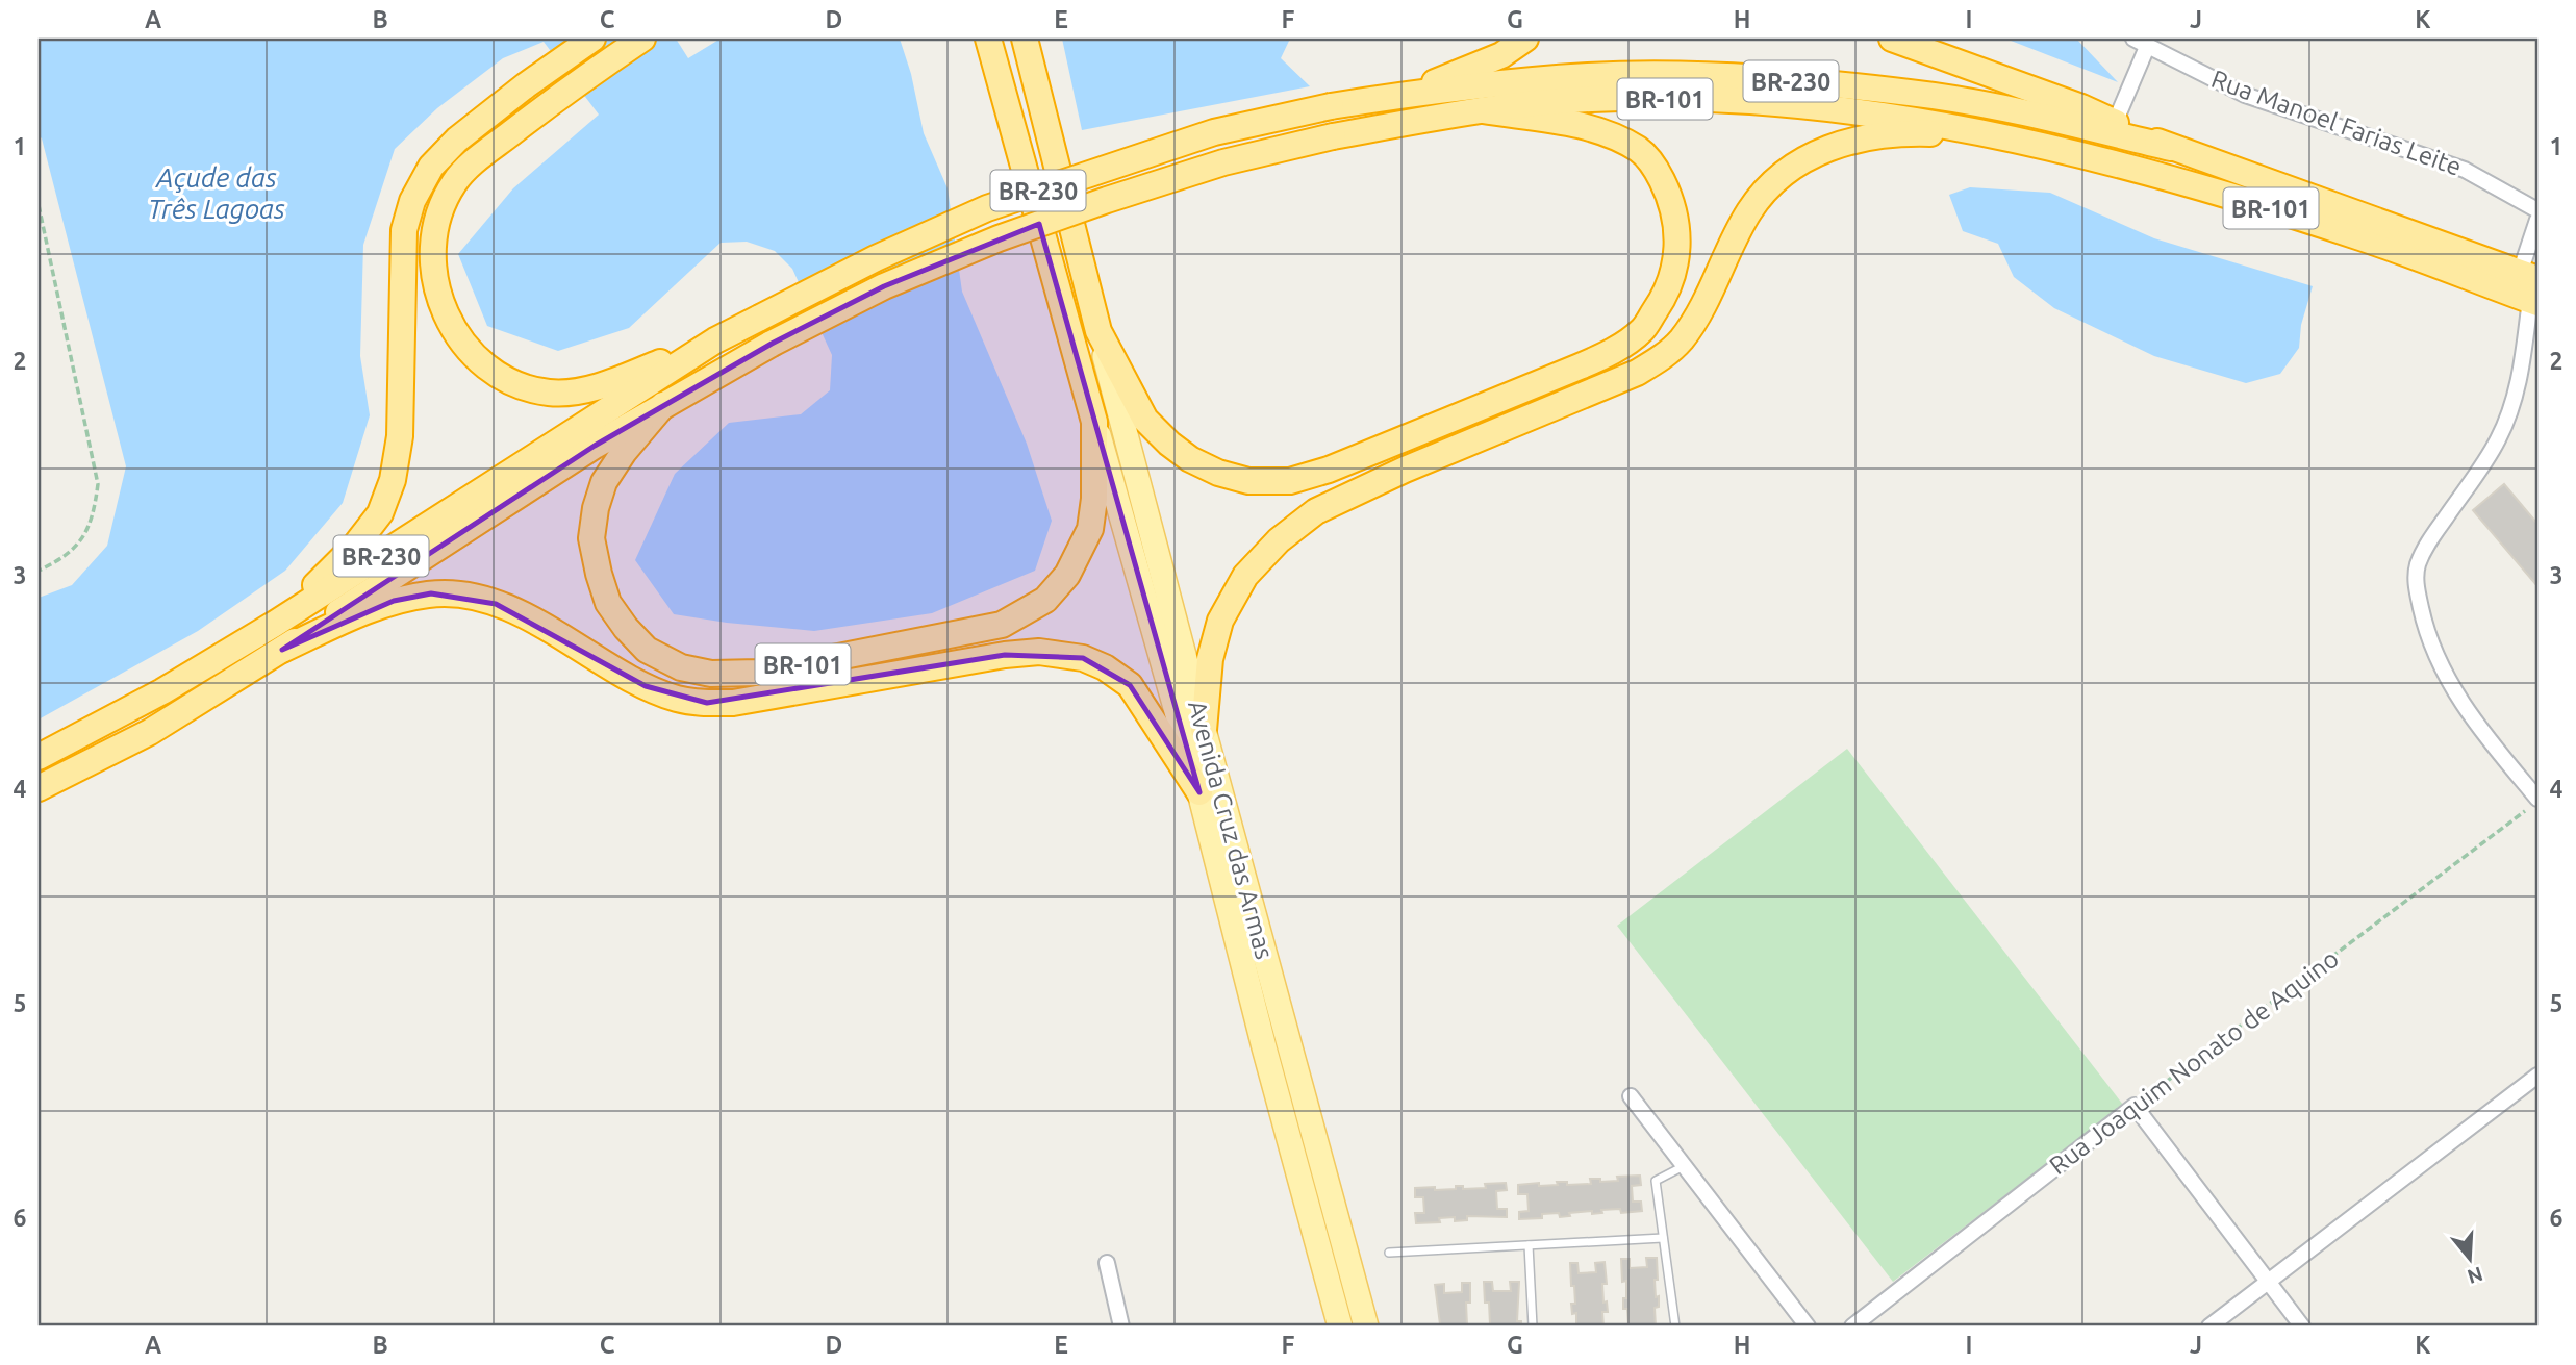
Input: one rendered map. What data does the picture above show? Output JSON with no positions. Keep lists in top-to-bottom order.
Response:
{
  "streets": {
    "highway": ["BR-230", "BR-101"],
    "main road": ["Avenida Cruz das Armas"],
    "street": ["Rua Manoel Farias Leite", "Rua Joaquim Nonato de Aquino"]
  },
  "crossings": [
    ["BR-230", "BR-101"],
    ["BR-101", "Avenida Cruz das Armas"]
  ],
  "water": ["Açude das Três Lagoas"],
  "north": "bottom",
  "grid": {
    "columns": [
      "A",
      "B",
      "C",
      "D",
      "E",
      "F",
      "G",
      "H",
      "I",
      "J",
      "K"
    ],
    "rows": [
      "1",
      "2",
      "3",
      "4",
      "5",
      "6"
    ]
  }
}
